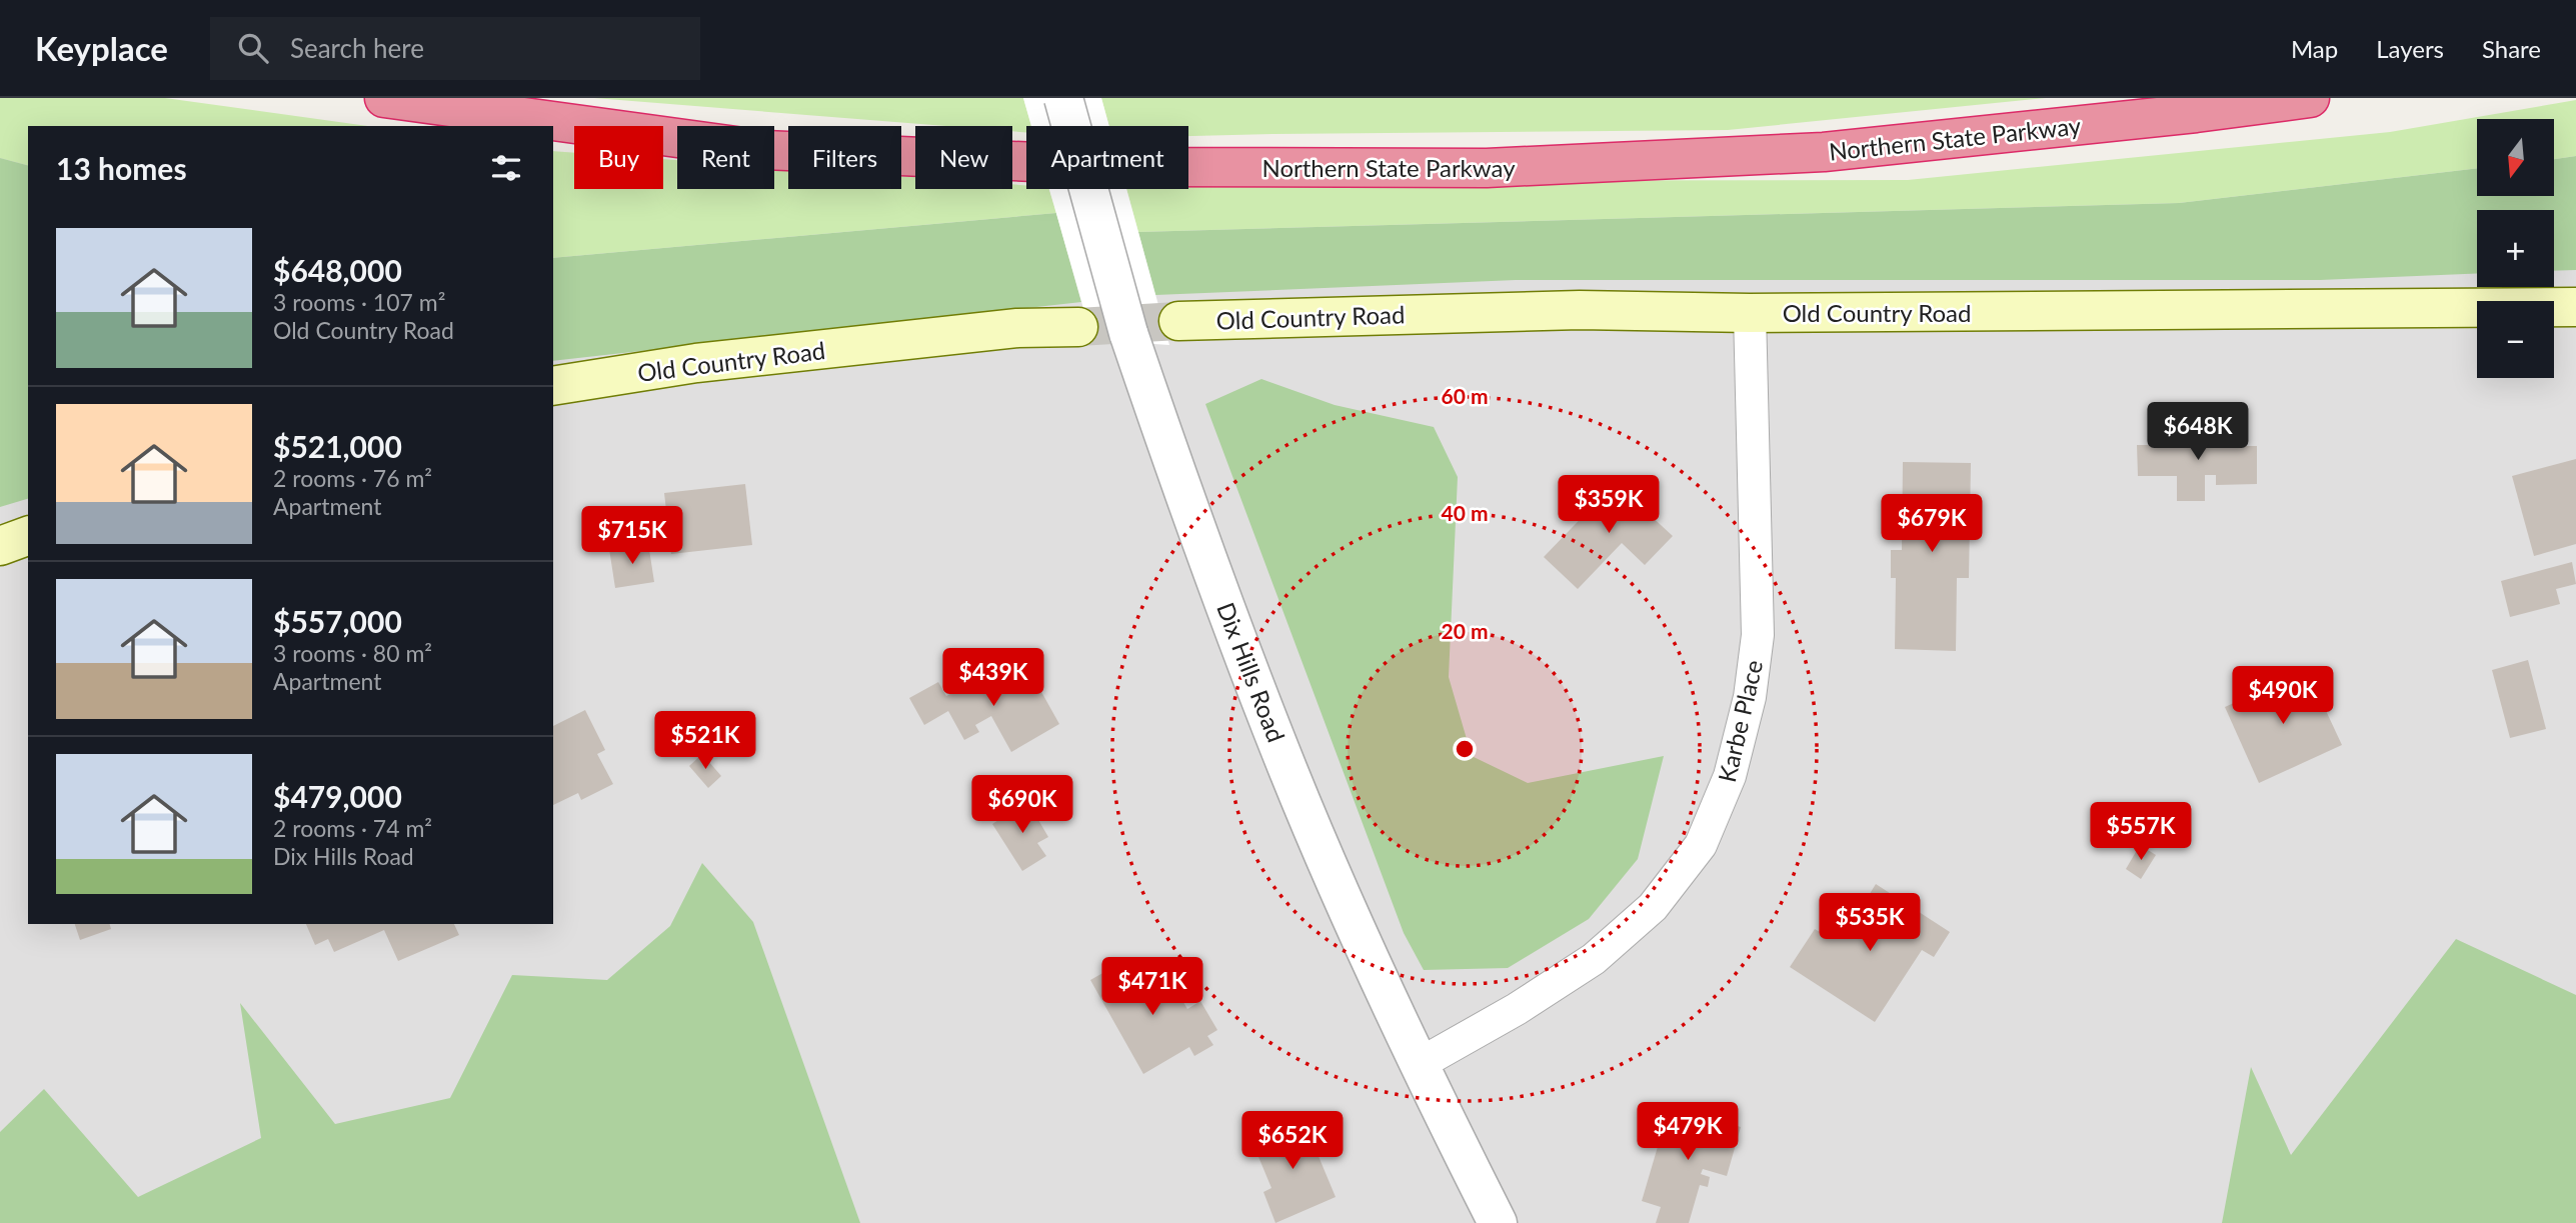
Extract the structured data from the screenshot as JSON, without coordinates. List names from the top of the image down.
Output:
{
  "streets": {
    "highway": ["Northern State Parkway"],
    "main road": ["Old Country Road"],
    "street": ["Dix Hills Road", "Karbe Place"]
  },
  "crossings": [
    ["Old Country Road", "Karbe Place"],
    ["Dix Hills Road", "Karbe Place"]
  ],
  "north": "bottom",
  "page": {
    "header": "Keyplace",
    "search": "Search here",
    "nav": ["Map", "Layers", "Share"],
    "map_buttons": ["+", "−"],
    "chip": [
      "Buy",
      "Rent",
      "Filters",
      "New",
      "Apartment"
    ],
    "heading": "13 homes",
    "list": [
      {
        "name": "$648,000",
        "note": "3 rooms · 107 m² · Old Country Road"
      },
      {
        "name": "$521,000",
        "note": "2 rooms · 76 m² · Apartment"
      },
      {
        "name": "$557,000",
        "note": "3 rooms · 80 m² · Apartment"
      },
      {
        "name": "$479,000",
        "note": "2 rooms · 74 m² · Dix Hills Road"
      }
    ],
    "price": [
      "$648K",
      "$359K",
      "$679K",
      "$715K",
      "$439K",
      "$490K",
      "$521K",
      "$690K",
      "$557K",
      "$535K",
      "$471K",
      "$479K",
      "$652K"
    ]
  },
  "rings": ["60 m", "40 m", "20 m"]
}
